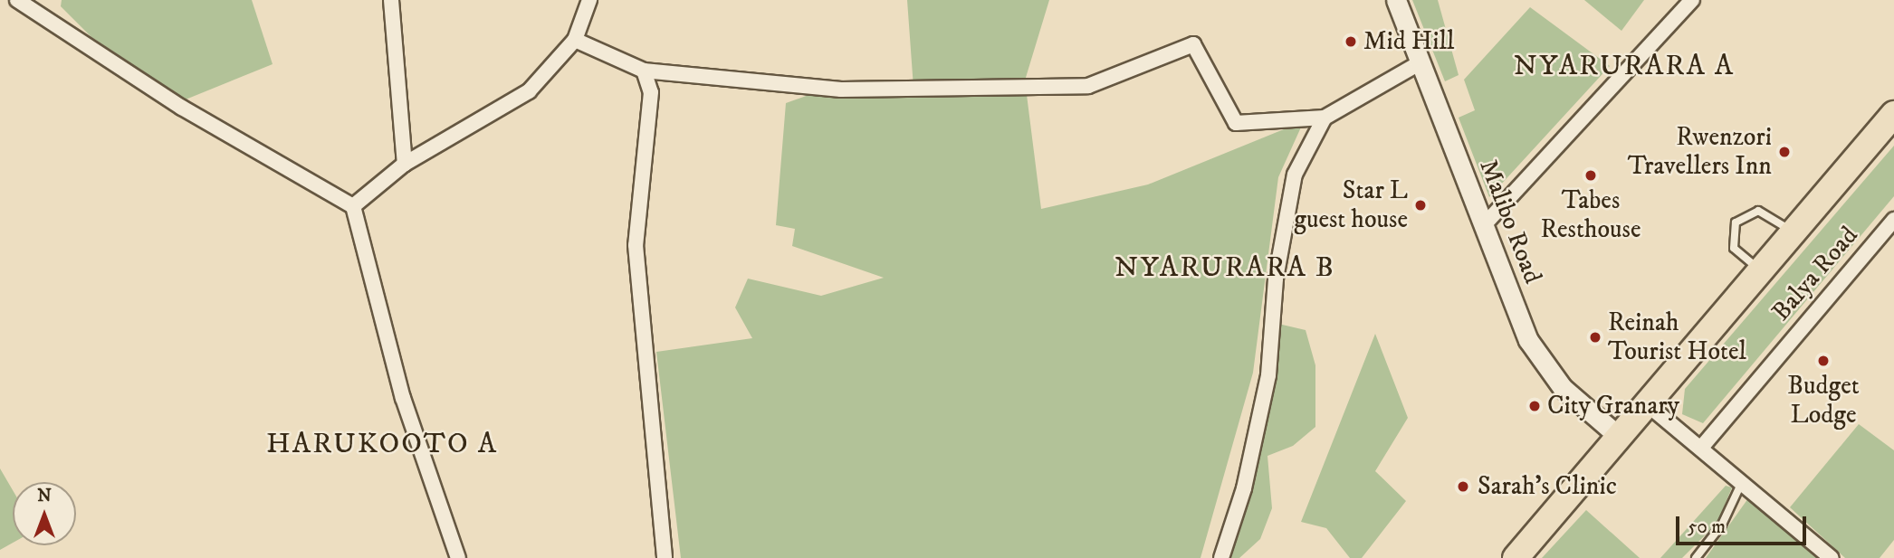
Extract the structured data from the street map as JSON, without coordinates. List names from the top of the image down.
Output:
{
  "streets": {
    "street": ["Malibo Road", "Balya Road"]
  },
  "districts": ["NYARURARA A", "NYARURARA B", "HARUKOOTO A"],
  "places": [
    "Mid Hill",
    "Rwenzori Travellers Inn",
    "Tabes Resthouse",
    "Star L guest house",
    "Reinah Tourist Hotel",
    "Budget Lodge",
    "City Granary",
    "Sarah's Clinic"
  ],
  "scale_bar": "50 m",
  "north": "top"
}
